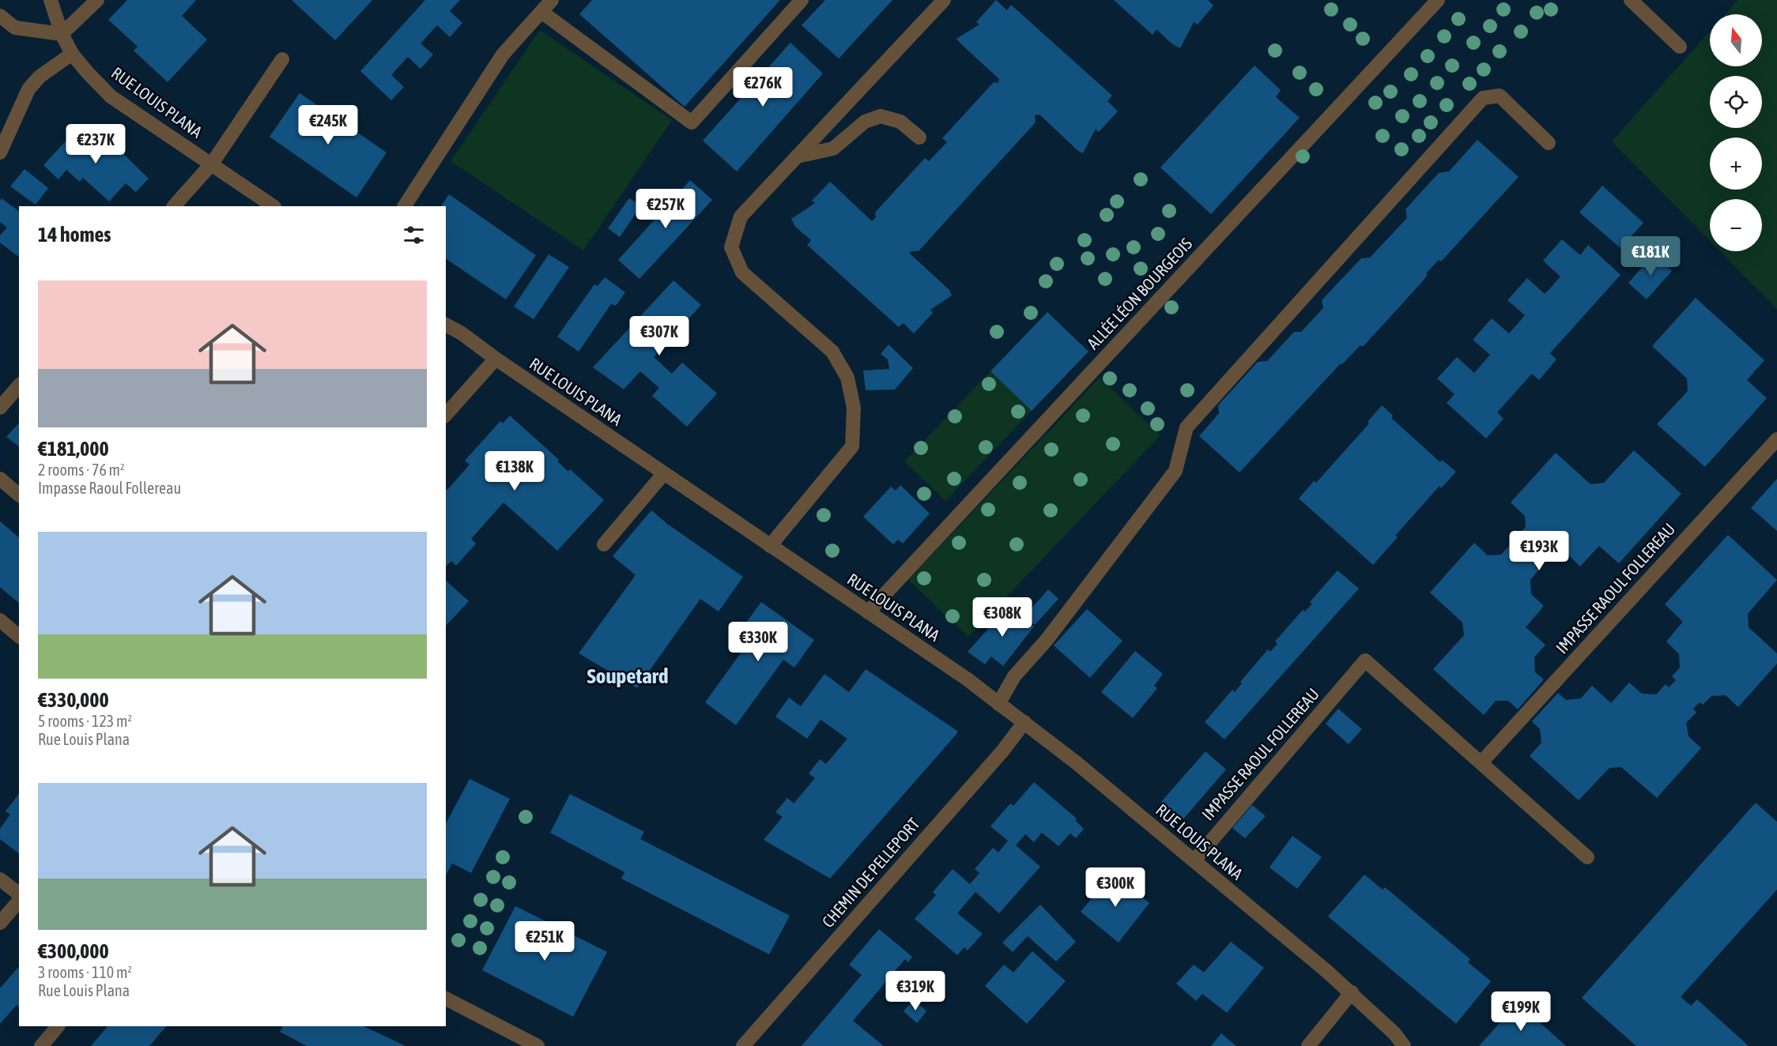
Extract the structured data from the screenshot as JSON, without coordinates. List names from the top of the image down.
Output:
{
  "streets": {
    "street": [
      "RUE LOUIS PLANA",
      "ALLÉE LÉON BOURGEOIS",
      "IMPASSE RAOUL FOLLEREAU",
      "CHEMIN DE PELLEPORT"
    ]
  },
  "crossings": [
    ["RUE LOUIS PLANA", "ALLÉE LÉON BOURGEOIS"],
    ["RUE LOUIS PLANA", "IMPASSE RAOUL FOLLEREAU"],
    ["RUE LOUIS PLANA", "CHEMIN DE PELLEPORT"]
  ],
  "districts": ["Soupetard"],
  "north": "top",
  "page": {
    "map_buttons": ["+", "−"],
    "price": [
      "€276K",
      "€245K",
      "€237K",
      "€257K",
      "€181K",
      "€307K",
      "€138K",
      "€193K",
      "€308K",
      "€330K",
      "€300K",
      "€251K",
      "€319K",
      "€199K"
    ],
    "heading": "14 homes",
    "list": [
      {
        "name": "€181,000",
        "note": "2 rooms · 76 m² · Impasse Raoul Follereau"
      },
      {
        "name": "€330,000",
        "note": "5 rooms · 123 m² · Rue Louis Plana"
      },
      {
        "name": "€300,000",
        "note": "3 rooms · 110 m² · Rue Louis Plana"
      }
    ]
  }
}
